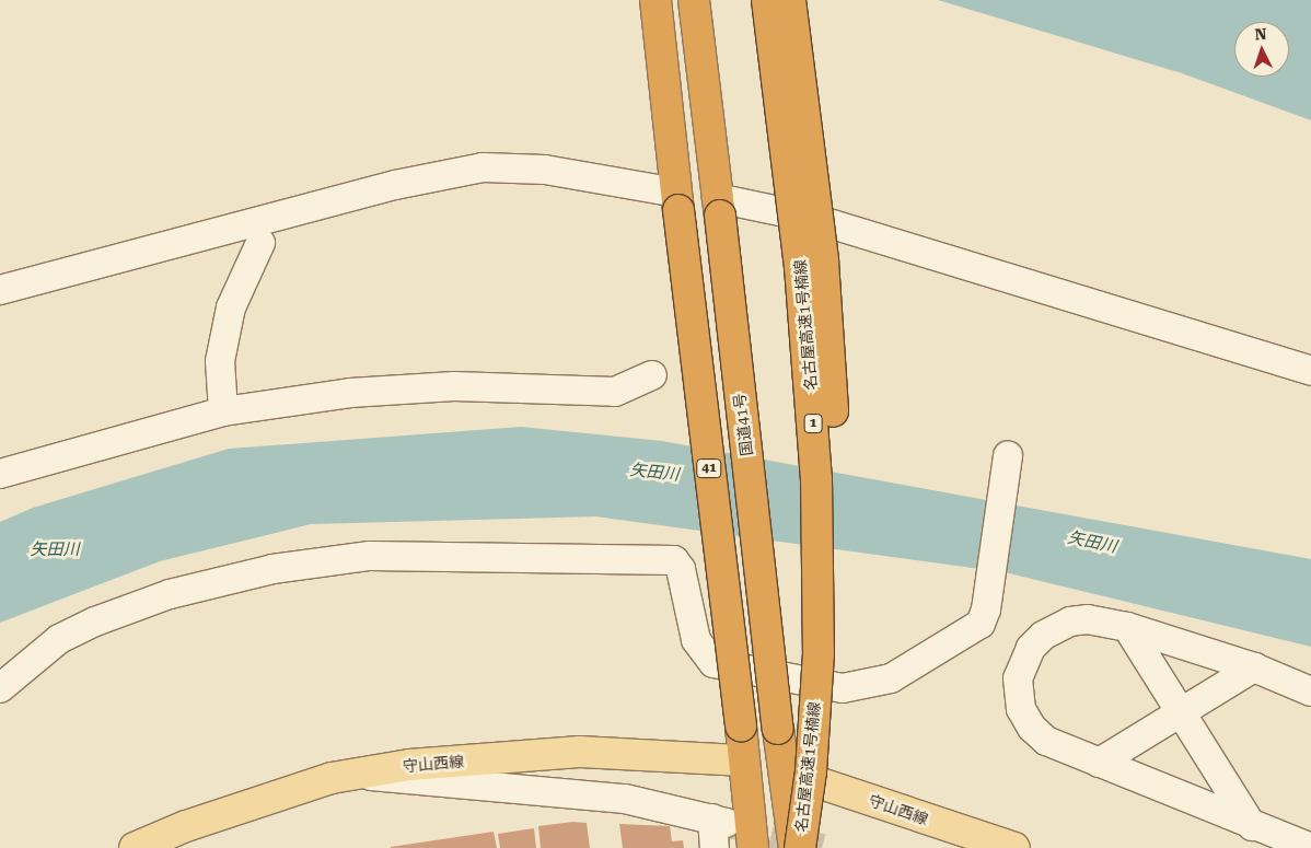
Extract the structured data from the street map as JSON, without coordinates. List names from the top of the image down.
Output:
{
  "streets": {
    "highway": [
      "名古屋高速1号楠線",
      "1",
      "国道41号",
      "41"
    ],
    "main road": ["守山西線"]
  },
  "crossings": [
    ["国道41号", "守山西線"],
    ["41", "守山西線"]
  ],
  "water": ["矢田川"],
  "north": "top"
}
